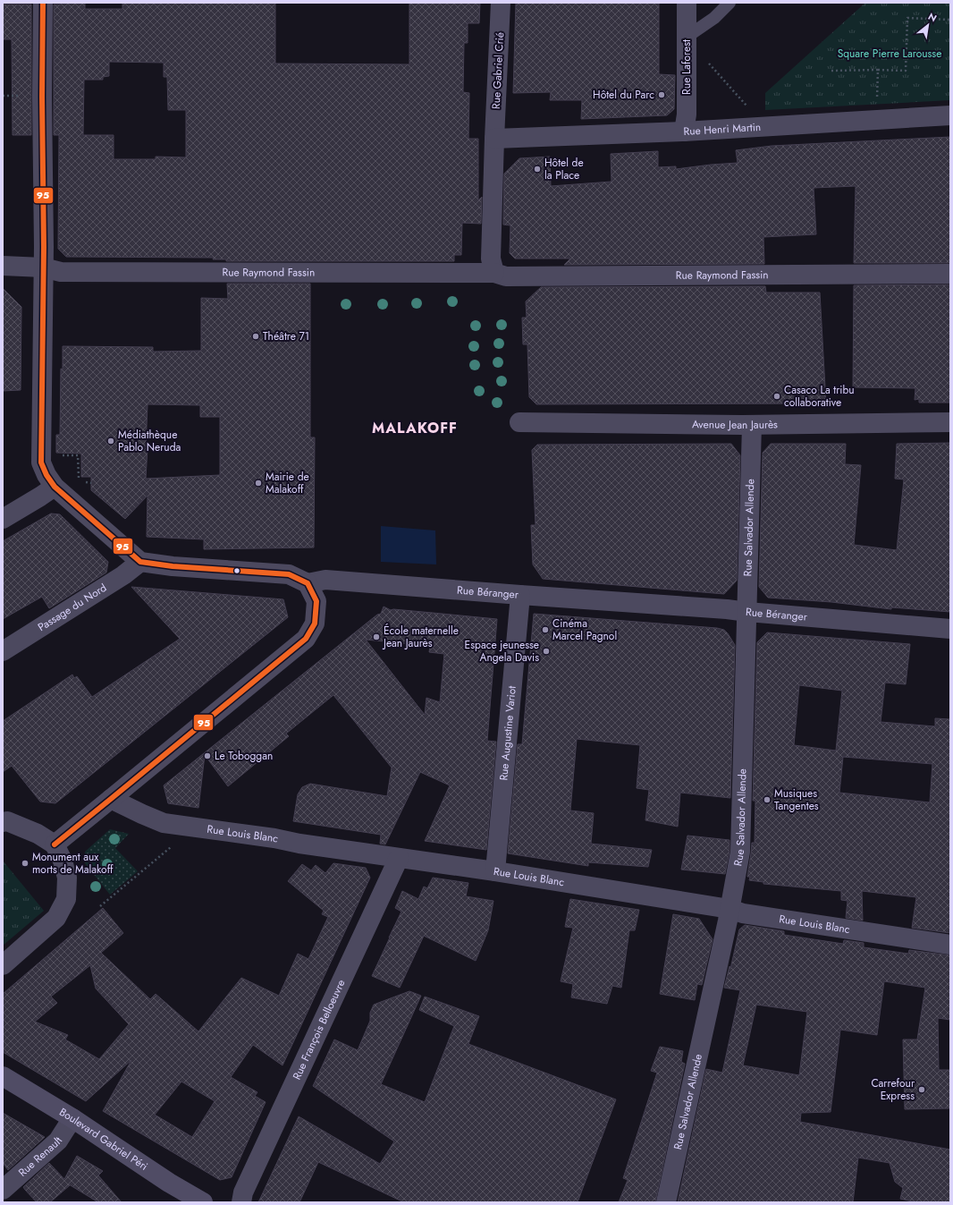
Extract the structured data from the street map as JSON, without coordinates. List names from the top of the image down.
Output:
{
  "streets": {
    "main road": ["Boulevard Gabriel Péri"],
    "street": [
      "Rue Laforest",
      "Rue Gabriel Crié",
      "Rue Henri Martin",
      "Rue Raymond Fassin",
      "Avenue Jean Jaurès",
      "Rue Salvador Allende",
      "Rue Béranger",
      "Passage du Nord",
      "Rue Augustine Variot",
      "Rue Louis Blanc",
      "Rue François Belloeuvre",
      "Rue Renault"
    ]
  },
  "crossings": [
    ["Rue Laforest", "Rue Henri Martin"],
    ["Rue Gabriel Crié", "Rue Henri Martin"],
    ["Avenue Jean Jaurès", "Rue Salvador Allende"],
    ["Rue Salvador Allende", "Rue Béranger"],
    ["Rue Salvador Allende", "Rue Louis Blanc"],
    ["Rue Béranger", "Rue Augustine Variot"],
    ["Rue Augustine Variot", "Rue Louis Blanc"],
    ["Rue Louis Blanc", "Rue François Belloeuvre"],
    ["Boulevard Gabriel Péri", "Rue Renault"]
  ],
  "districts": ["MALAKOFF"],
  "parks": ["Square Pierre Larousse"],
  "places": [
    "Hôtel du Parc",
    "Hôtel de la Place",
    "Théâtre 71",
    "Casaco La tribu collaborative",
    "Médiathèque Pablo Neruda",
    "Mairie de Malakoff",
    "Cinéma Marcel Pagnol",
    "École maternelle Jean Jaurès",
    "Espace jeunesse Angela Davis",
    "Le Toboggan",
    "Musiques Tangentes",
    "Monument aux morts de Malakoff",
    "Carrefour Express"
  ],
  "lines": ["transit line 95"],
  "north": "top right"
}
